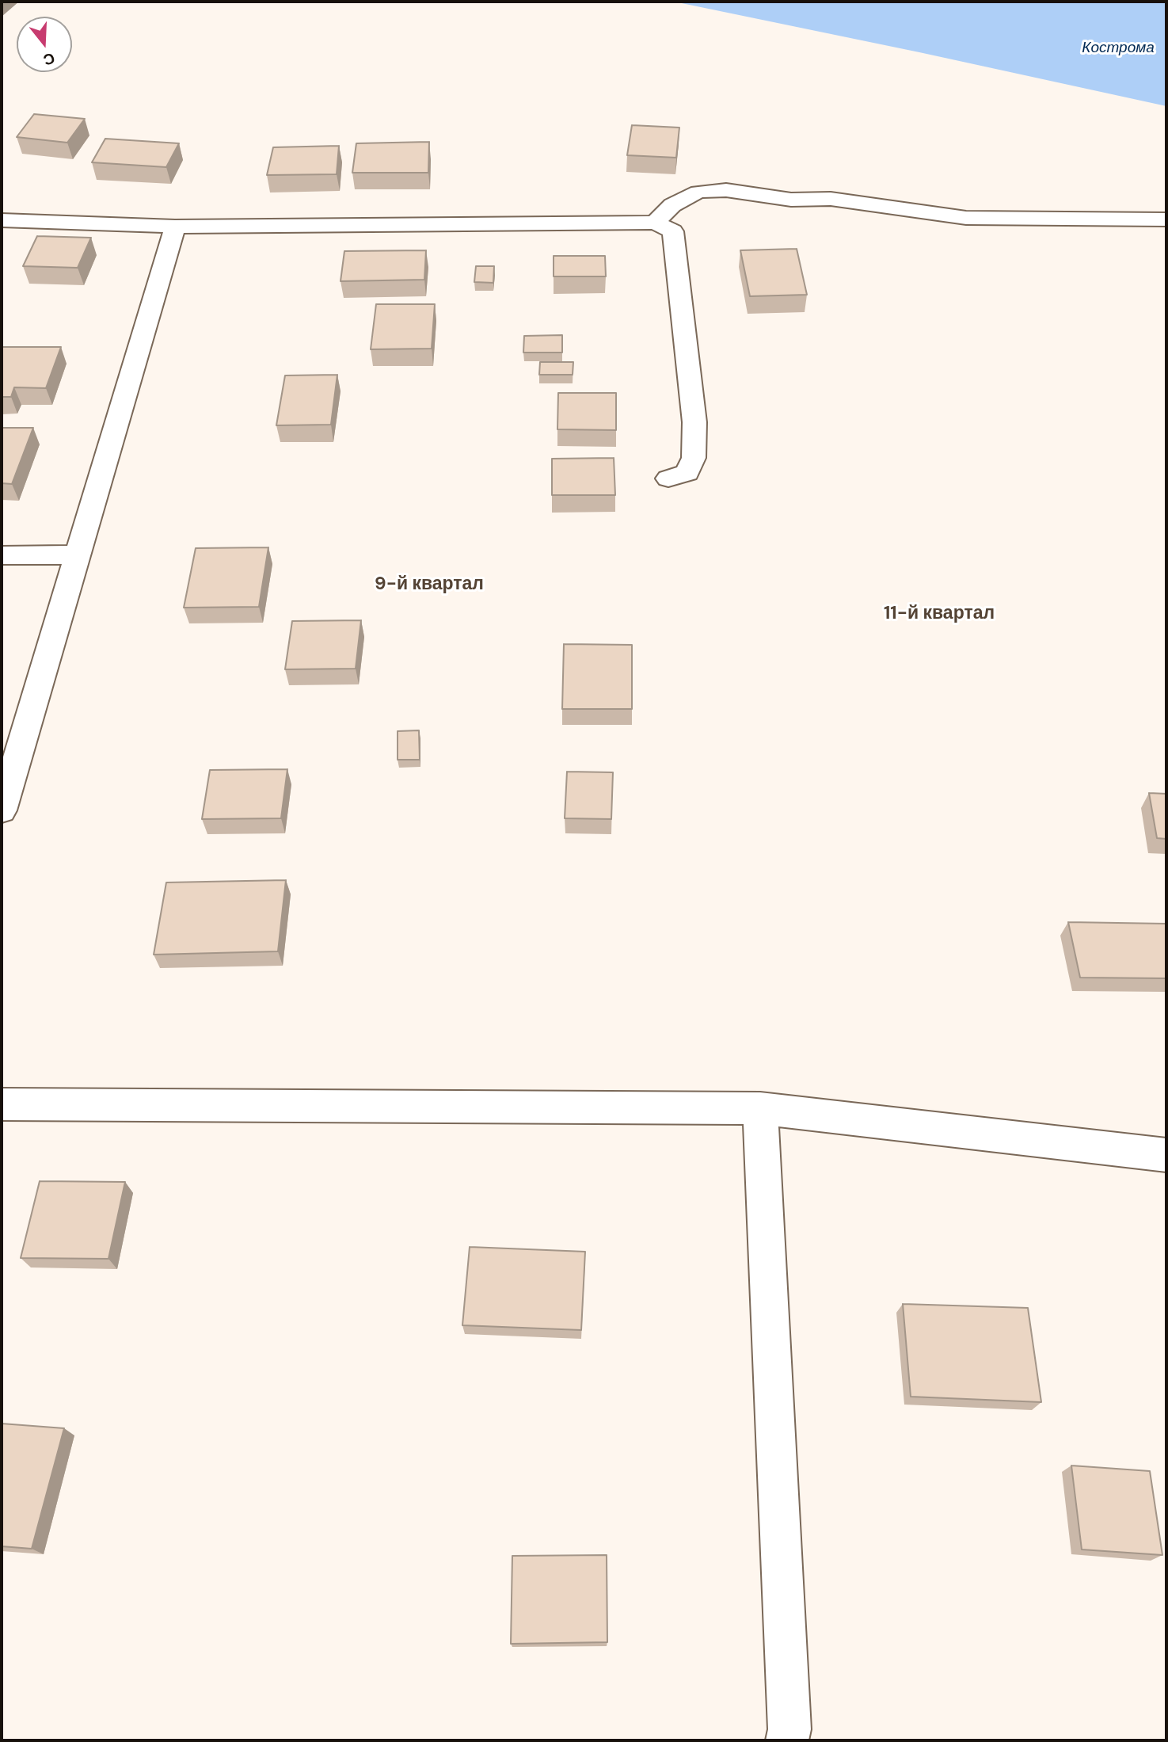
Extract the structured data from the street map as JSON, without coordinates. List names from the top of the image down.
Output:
{
  "districts": ["9-й квартал", "11-й квартал"],
  "water": ["Кострома"],
  "north": "bottom"
}
